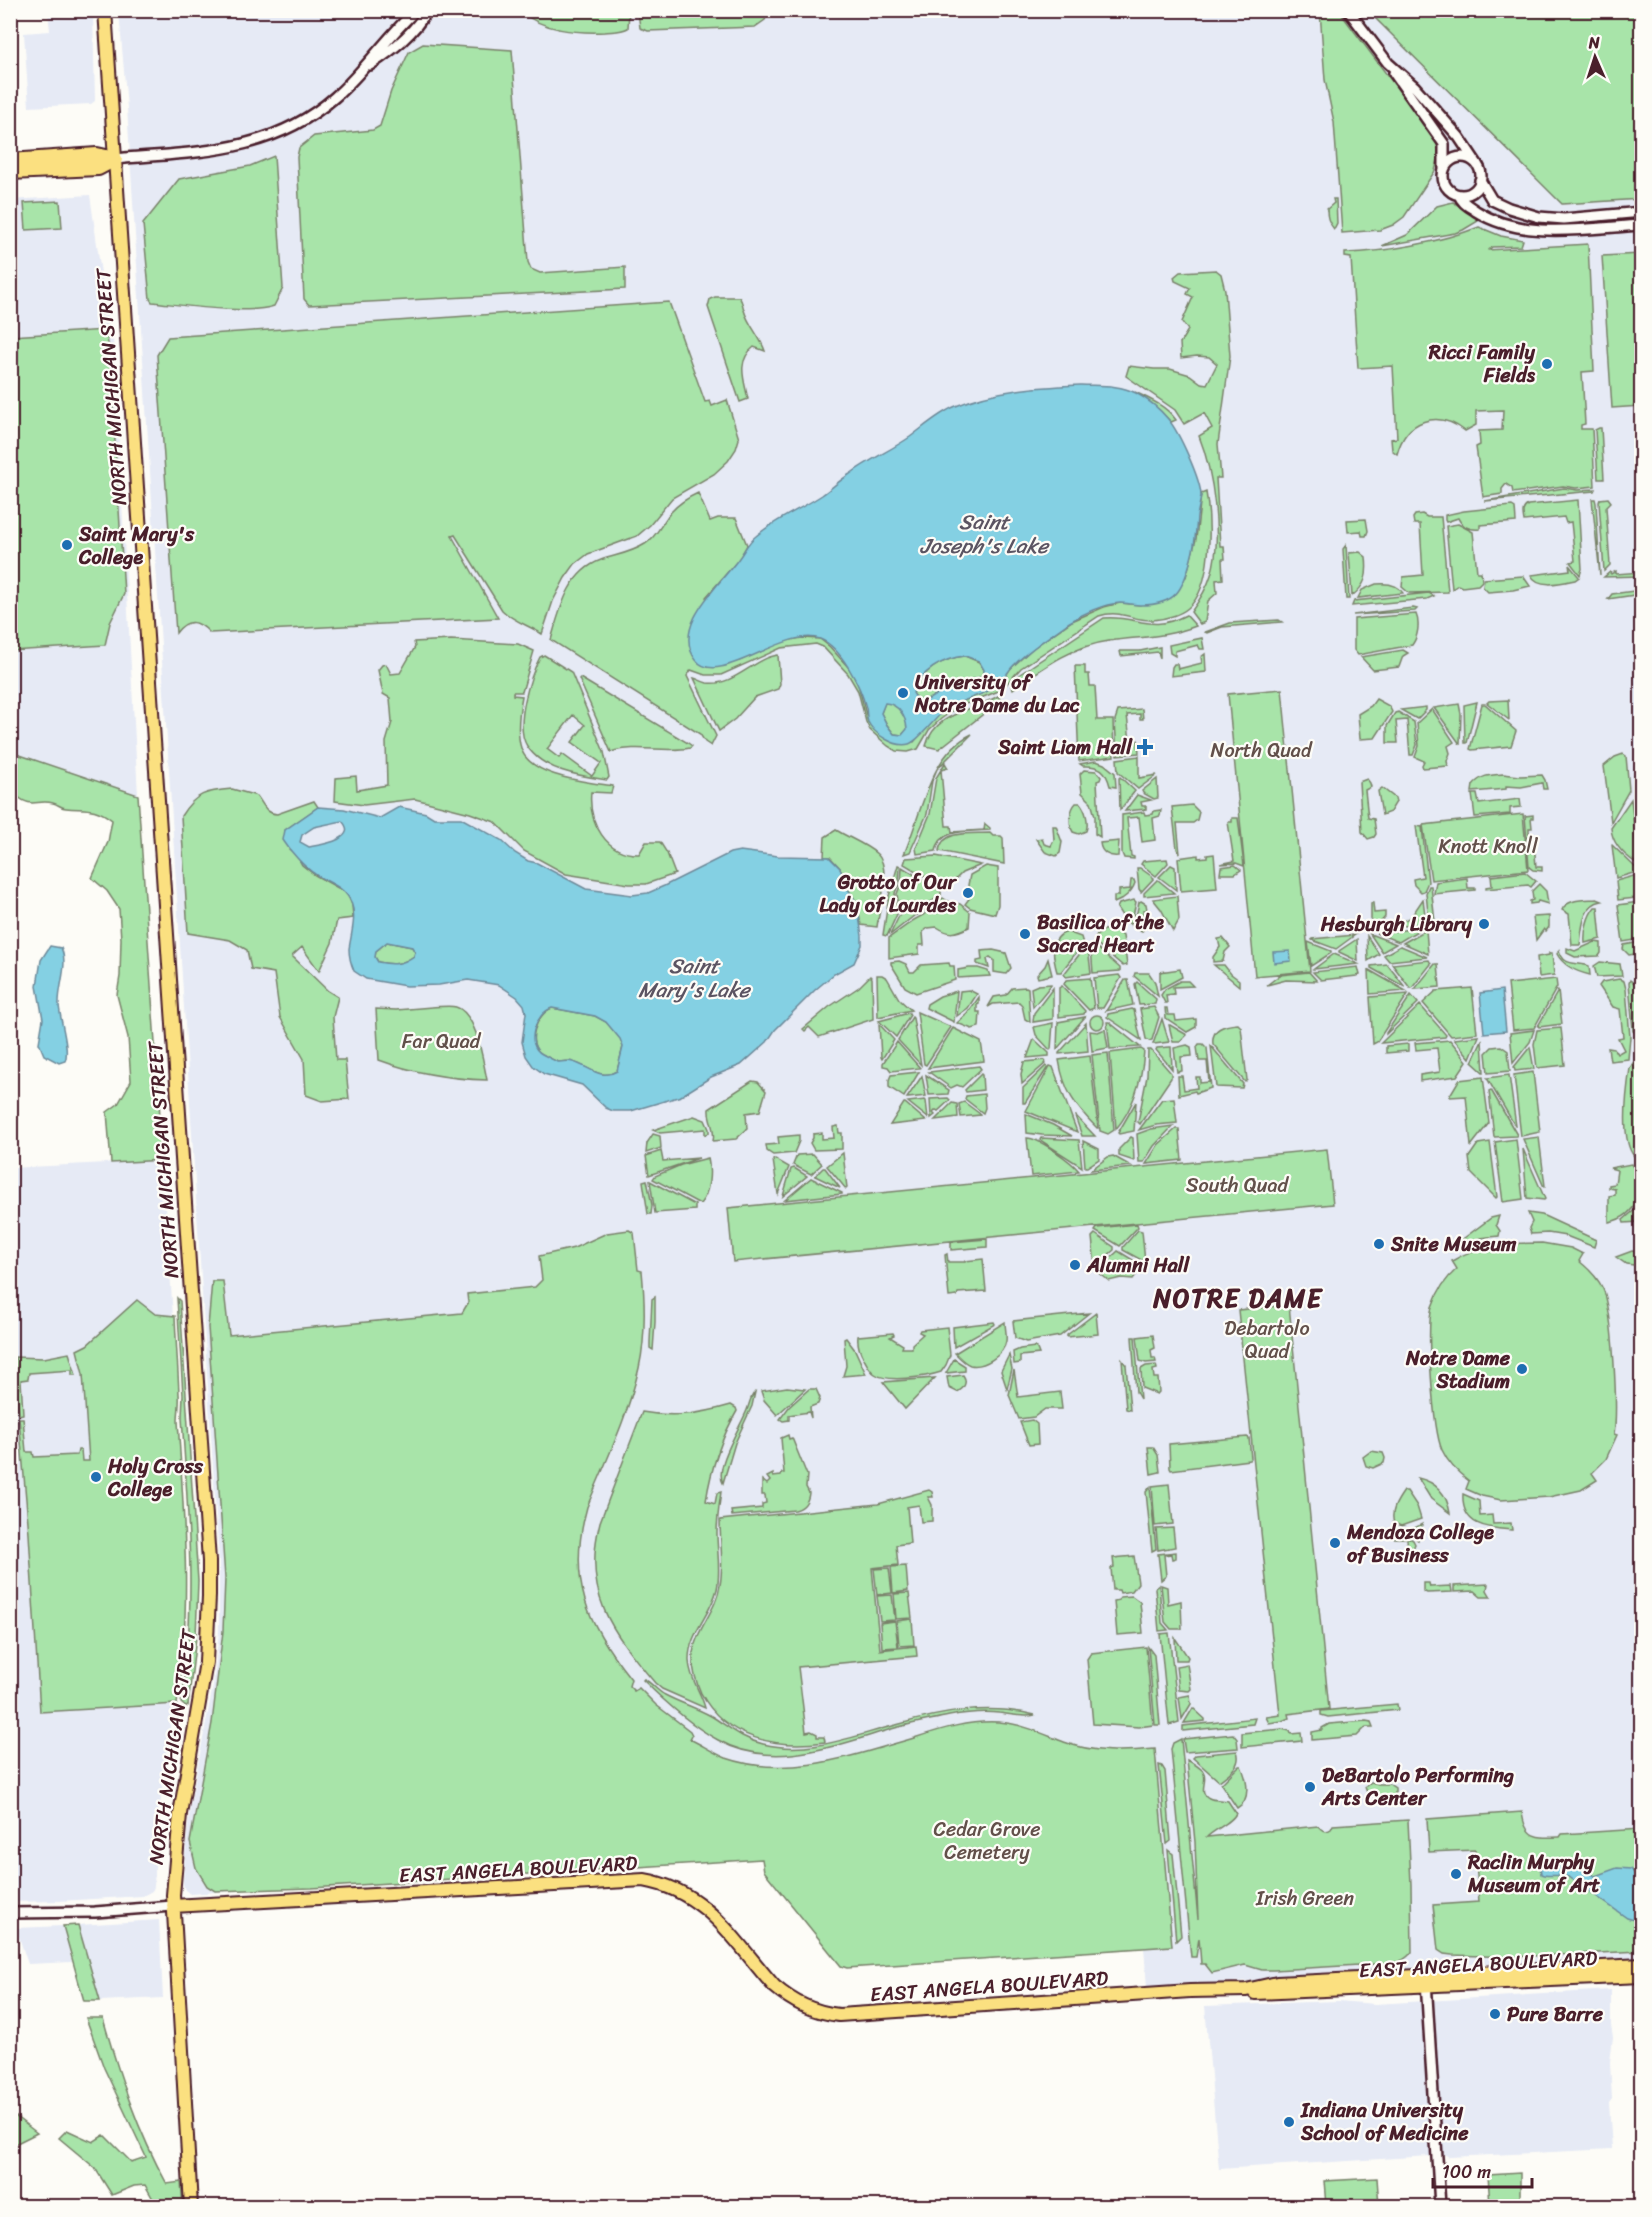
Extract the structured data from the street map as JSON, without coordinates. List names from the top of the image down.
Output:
{
  "streets": {
    "main road": ["NORTH MICHIGAN STREET", "EAST ANGELA BOULEVARD"]
  },
  "crossings": [
    ["NORTH MICHIGAN STREET", "EAST ANGELA BOULEVARD"]
  ],
  "districts": ["NOTRE DAME"],
  "water": ["Saint Joseph's Lake", "Saint Mary's Lake"],
  "parks": [
    "North Quad",
    "Knott Knoll",
    "Far Quad",
    "South Quad",
    "Debartolo Quad",
    "Cedar Grove Cemetery",
    "Irish Green"
  ],
  "places": {
    "other": [
      "Ricci Family Fields",
      "Saint Mary's College",
      "University of Notre Dame du Lac",
      "Grotto of Our Lady of Lourdes",
      "Hesburgh Library",
      "Basilica of the Sacred Heart",
      "Snite Museum",
      "Alumni Hall",
      "Notre Dame Stadium",
      "Holy Cross College",
      "Mendoza College of Business",
      "DeBartolo Performing Arts Center",
      "Raclin Murphy Museum of Art",
      "Pure Barre",
      "Indiana University School of Medicine"
    ],
    "health": ["Saint Liam Hall"]
  },
  "scale_bar": "100 m",
  "north": "top"
}
